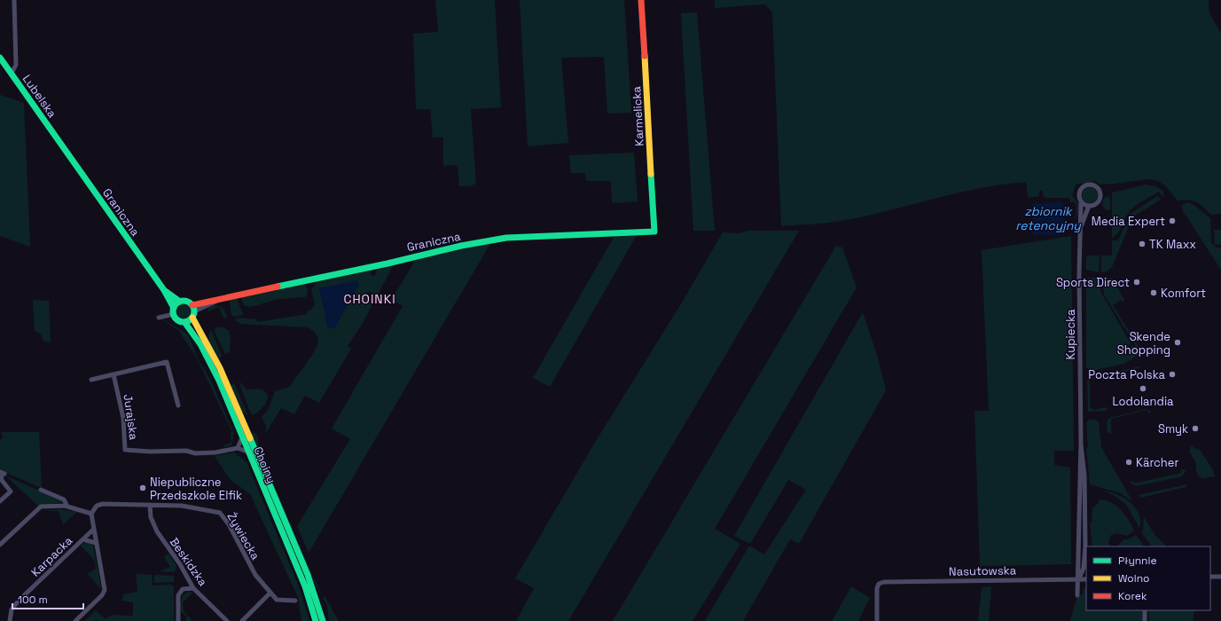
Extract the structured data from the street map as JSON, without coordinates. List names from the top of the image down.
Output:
{
  "streets": {
    "street": [
      "Lubelska",
      "Karmelicka",
      "Graniczna",
      "Kupiecka",
      "Jurajska",
      "Choiny",
      "Żywiecka",
      "Karpacka",
      "Beskidzka",
      "Nasutowska"
    ]
  },
  "crossings": [
    ["Lubelska", "Graniczna"],
    ["Karmelicka", "Graniczna"],
    ["Graniczna", "Choiny"],
    ["Kupiecka", "Nasutowska"],
    ["Żywiecka", "Beskidzka"]
  ],
  "districts": ["CHOINKI"],
  "water": ["zbiornik retencyjny"],
  "places": [
    "Media Expert",
    "TK Maxx",
    "Sports Direct",
    "Komfort",
    "Skende Shopping",
    "Poczta Polska",
    "Lodolandia",
    "Smyk",
    "Kärcher",
    "Niepubliczne Przedszkole Elfik"
  ],
  "legend": ["Płynnie", "Wolno", "Korek"],
  "scale_bar": "100 m"
}
